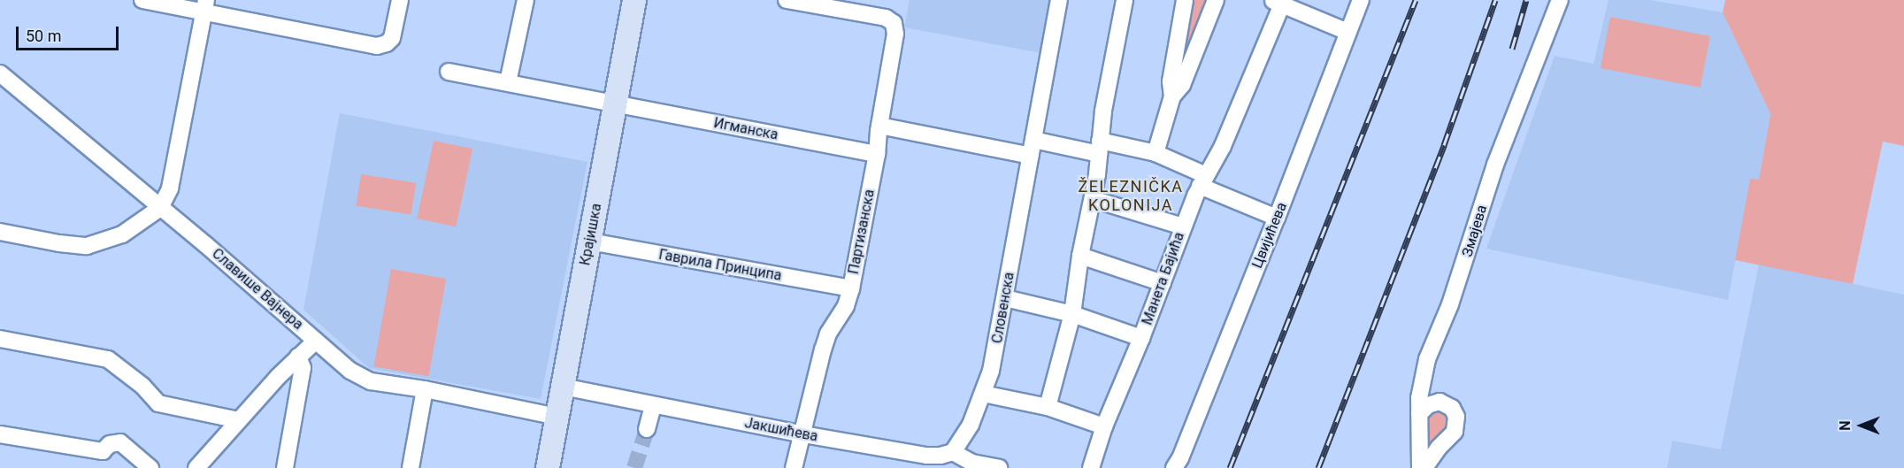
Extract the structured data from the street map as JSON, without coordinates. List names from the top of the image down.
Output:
{
  "streets": {
    "main road": ["Крајишка"],
    "street": [
      "Игманска",
      "Змајева",
      "Партизанска",
      "Цвијићева",
      "Гаврила Принципа",
      "Манета Бајића",
      "Славише Вајнера",
      "Словенска",
      "Јакшићева"
    ]
  },
  "crossings": [
    ["Игманска", "Партизанска"],
    ["Игманска", "Крајишка"],
    ["Партизанска", "Гаврила Принципа"],
    ["Партизанска", "Јакшићева"],
    ["Крајишка", "Гаврила Принципа"],
    ["Крајишка", "Славише Вајнера"],
    ["Крајишка", "Јакшићева"],
    ["Словенска", "Јакшићева"]
  ],
  "districts": ["ŽELEZNIČKA KOLONIJA"],
  "scale_bar": "50 m",
  "north": "left"
}
